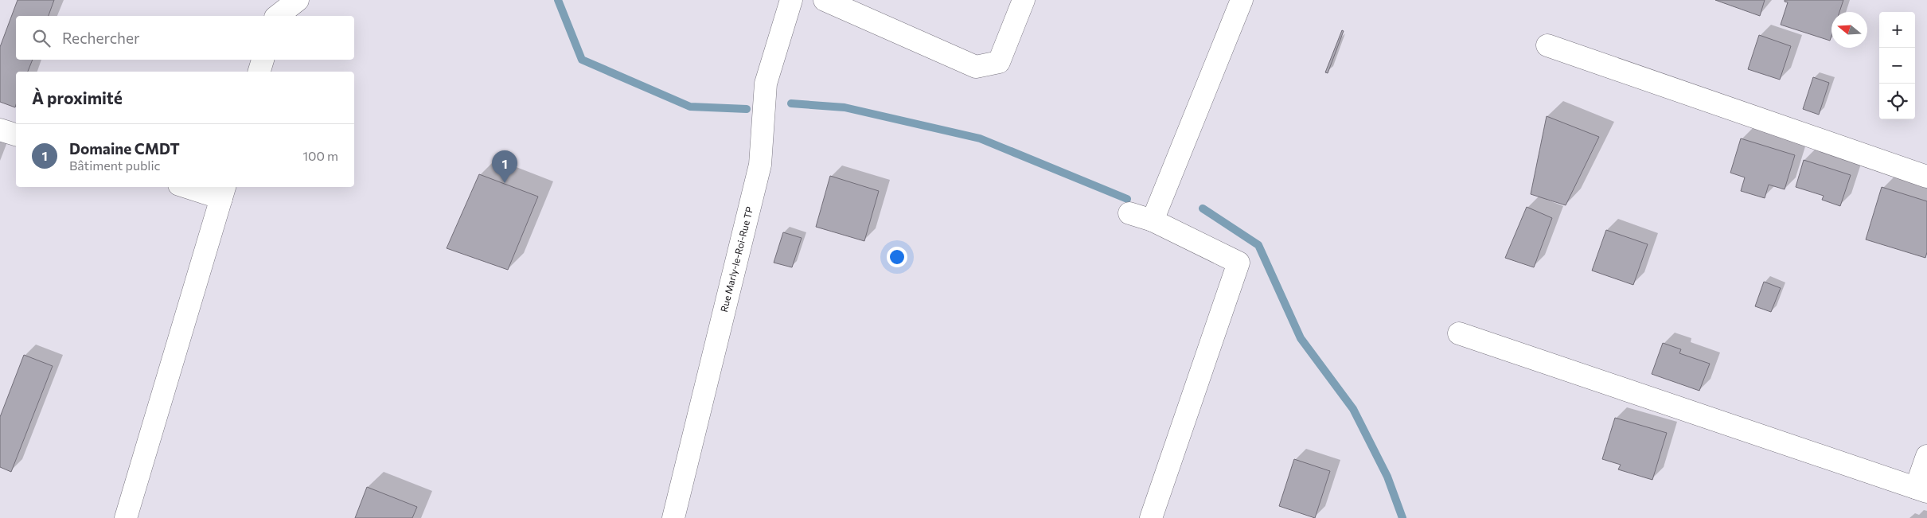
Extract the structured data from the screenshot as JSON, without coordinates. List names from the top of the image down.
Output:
{
  "streets": {
    "street": ["Rue Marly-le-Roi-Rue TP"]
  },
  "north": "left",
  "page": {
    "map_buttons": ["+", "−"],
    "search": "Rechercher",
    "heading": "À proximité",
    "list": [
      {
        "mark": "1",
        "name": "Domaine CMDT",
        "note": "Bâtiment public",
        "value": "100 m"
      }
    ],
    "pins": "1"
  }
}
